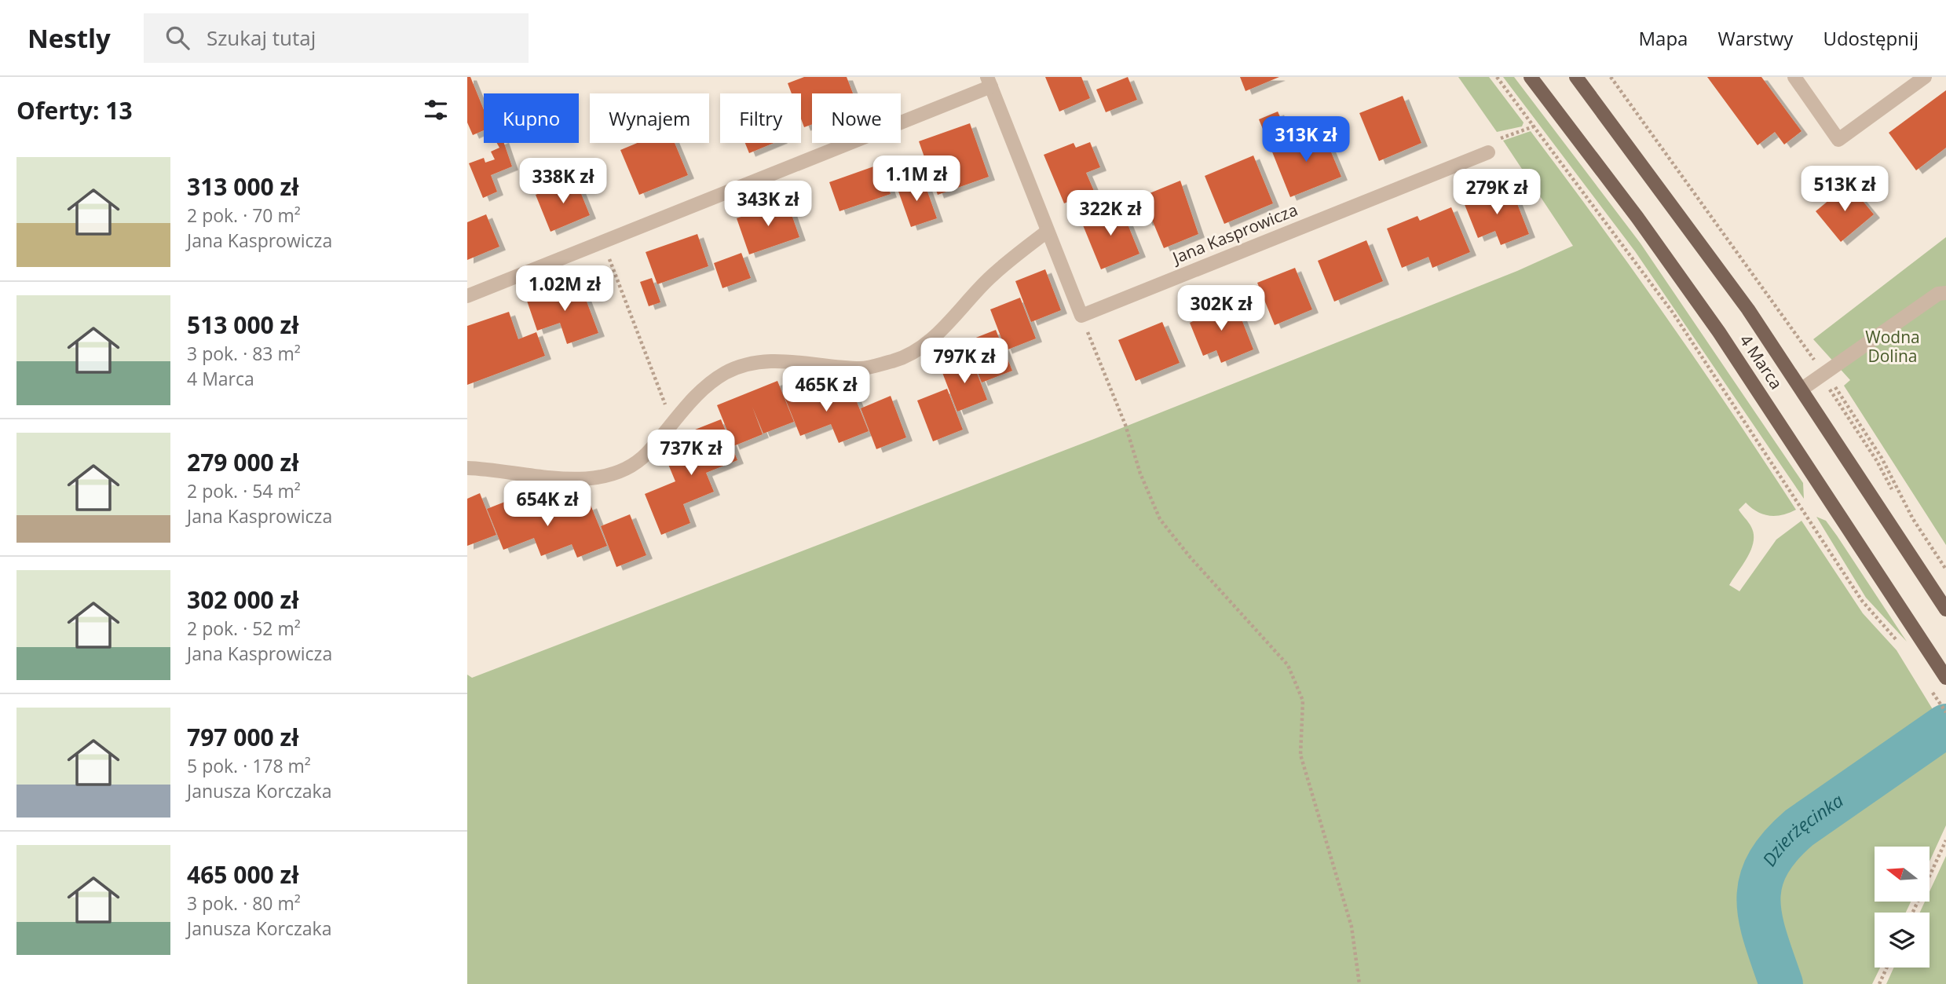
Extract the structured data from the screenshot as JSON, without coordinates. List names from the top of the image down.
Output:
{
  "streets": {
    "main road": ["4 Marca"],
    "street": ["Jana Kasprowicza"]
  },
  "water": ["Dzierżęcinka"],
  "parks": ["Wodna Dolina"],
  "north": "left",
  "page": {
    "header": "Nestly",
    "search": "Szukaj tutaj",
    "nav": ["Mapa", "Warstwy", "Udostępnij"],
    "heading": "Oferty: 13",
    "chip": [
      "Kupno",
      "Wynajem",
      "Filtry",
      "Nowe"
    ],
    "price": [
      "313K zł",
      "1.1M zł",
      "338K zł",
      "513K zł",
      "279K zł",
      "343K zł",
      "322K zł",
      "1.02M zł",
      "302K zł",
      "797K zł",
      "465K zł",
      "737K zł",
      "654K zł"
    ],
    "list": [
      {
        "name": "313 000 zł",
        "note": "2 pok. · 70 m² · Jana Kasprowicza"
      },
      {
        "name": "513 000 zł",
        "note": "3 pok. · 83 m² · 4 Marca"
      },
      {
        "name": "279 000 zł",
        "note": "2 pok. · 54 m² · Jana Kasprowicza"
      },
      {
        "name": "302 000 zł",
        "note": "2 pok. · 52 m² · Jana Kasprowicza"
      },
      {
        "name": "797 000 zł",
        "note": "5 pok. · 178 m² · Janusza Korczaka"
      },
      {
        "name": "465 000 zł",
        "note": "3 pok. · 80 m² · Janusza Korczaka"
      }
    ]
  }
}
